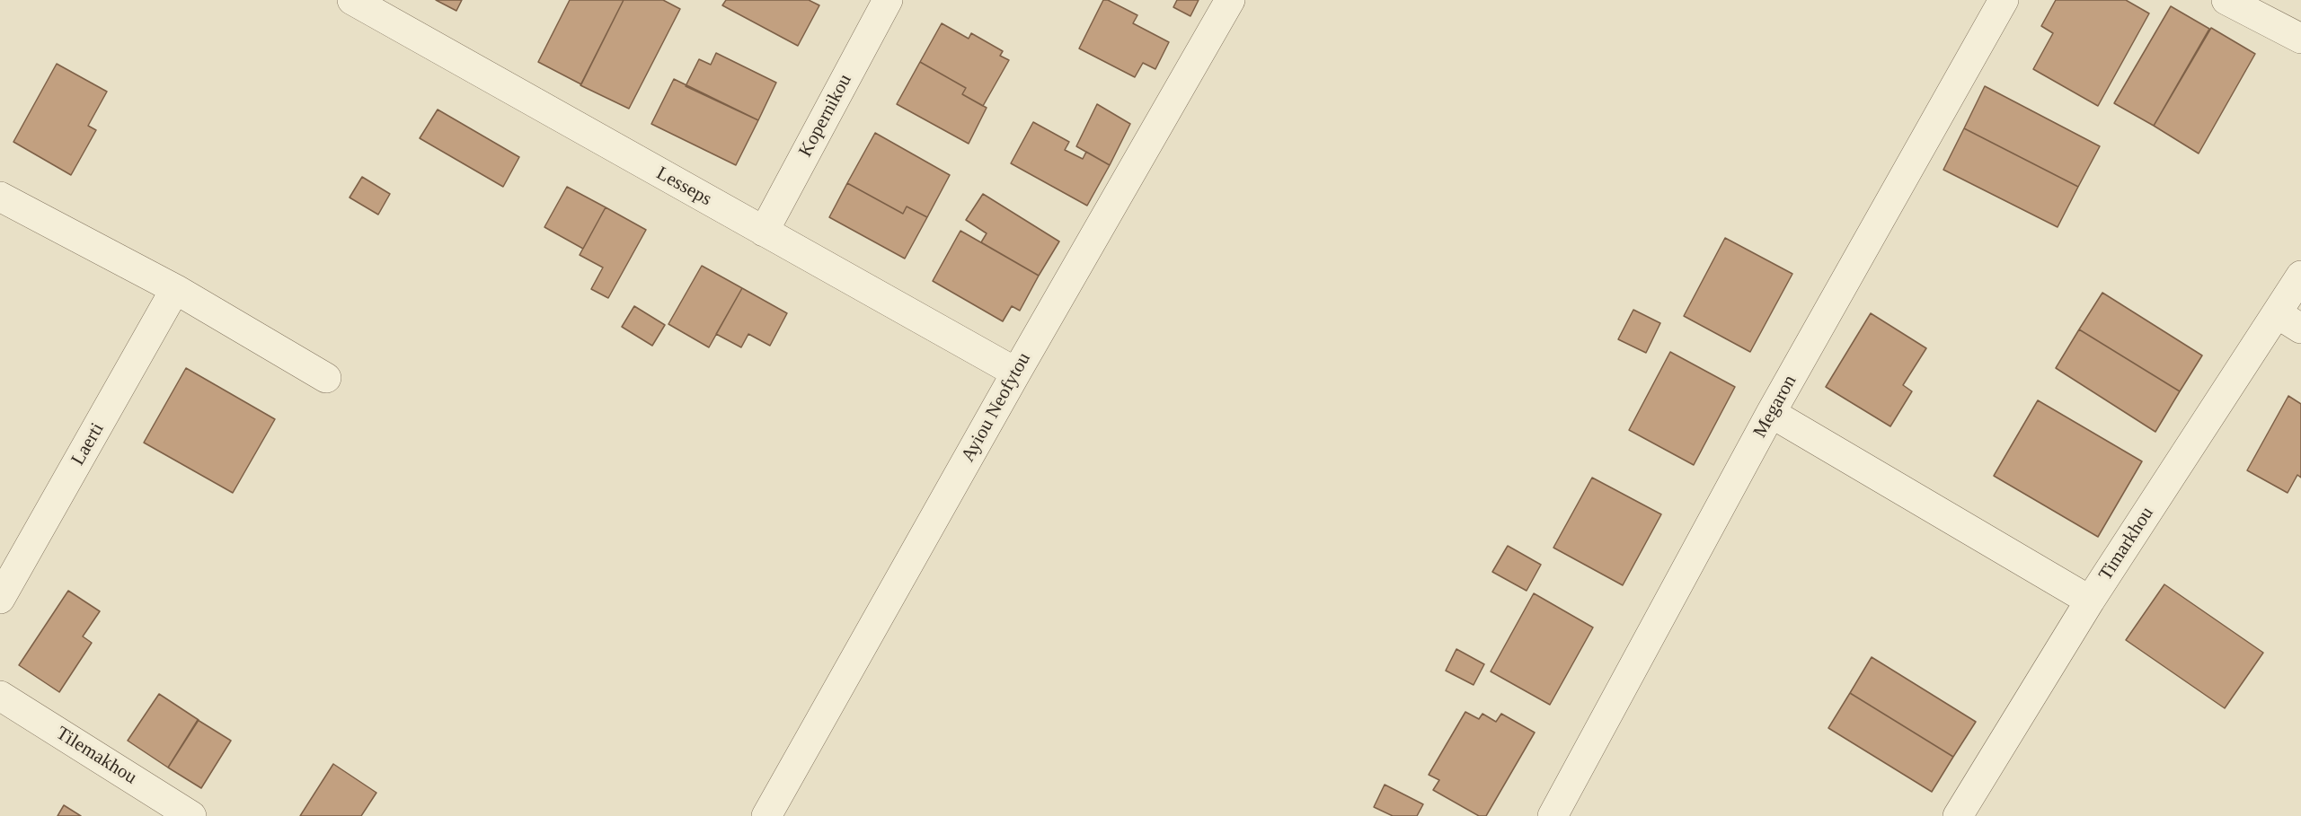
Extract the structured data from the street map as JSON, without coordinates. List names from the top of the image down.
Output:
{
  "streets": {
    "street": [
      "Kopernikou",
      "Lesseps",
      "Megaron",
      "Ayiou Neofytou",
      "Laerti",
      "Timarkhou",
      "Tilemakhou"
    ]
  },
  "crossings": [
    ["Kopernikou", "Lesseps"],
    ["Lesseps", "Ayiou Neofytou"]
  ]
}
